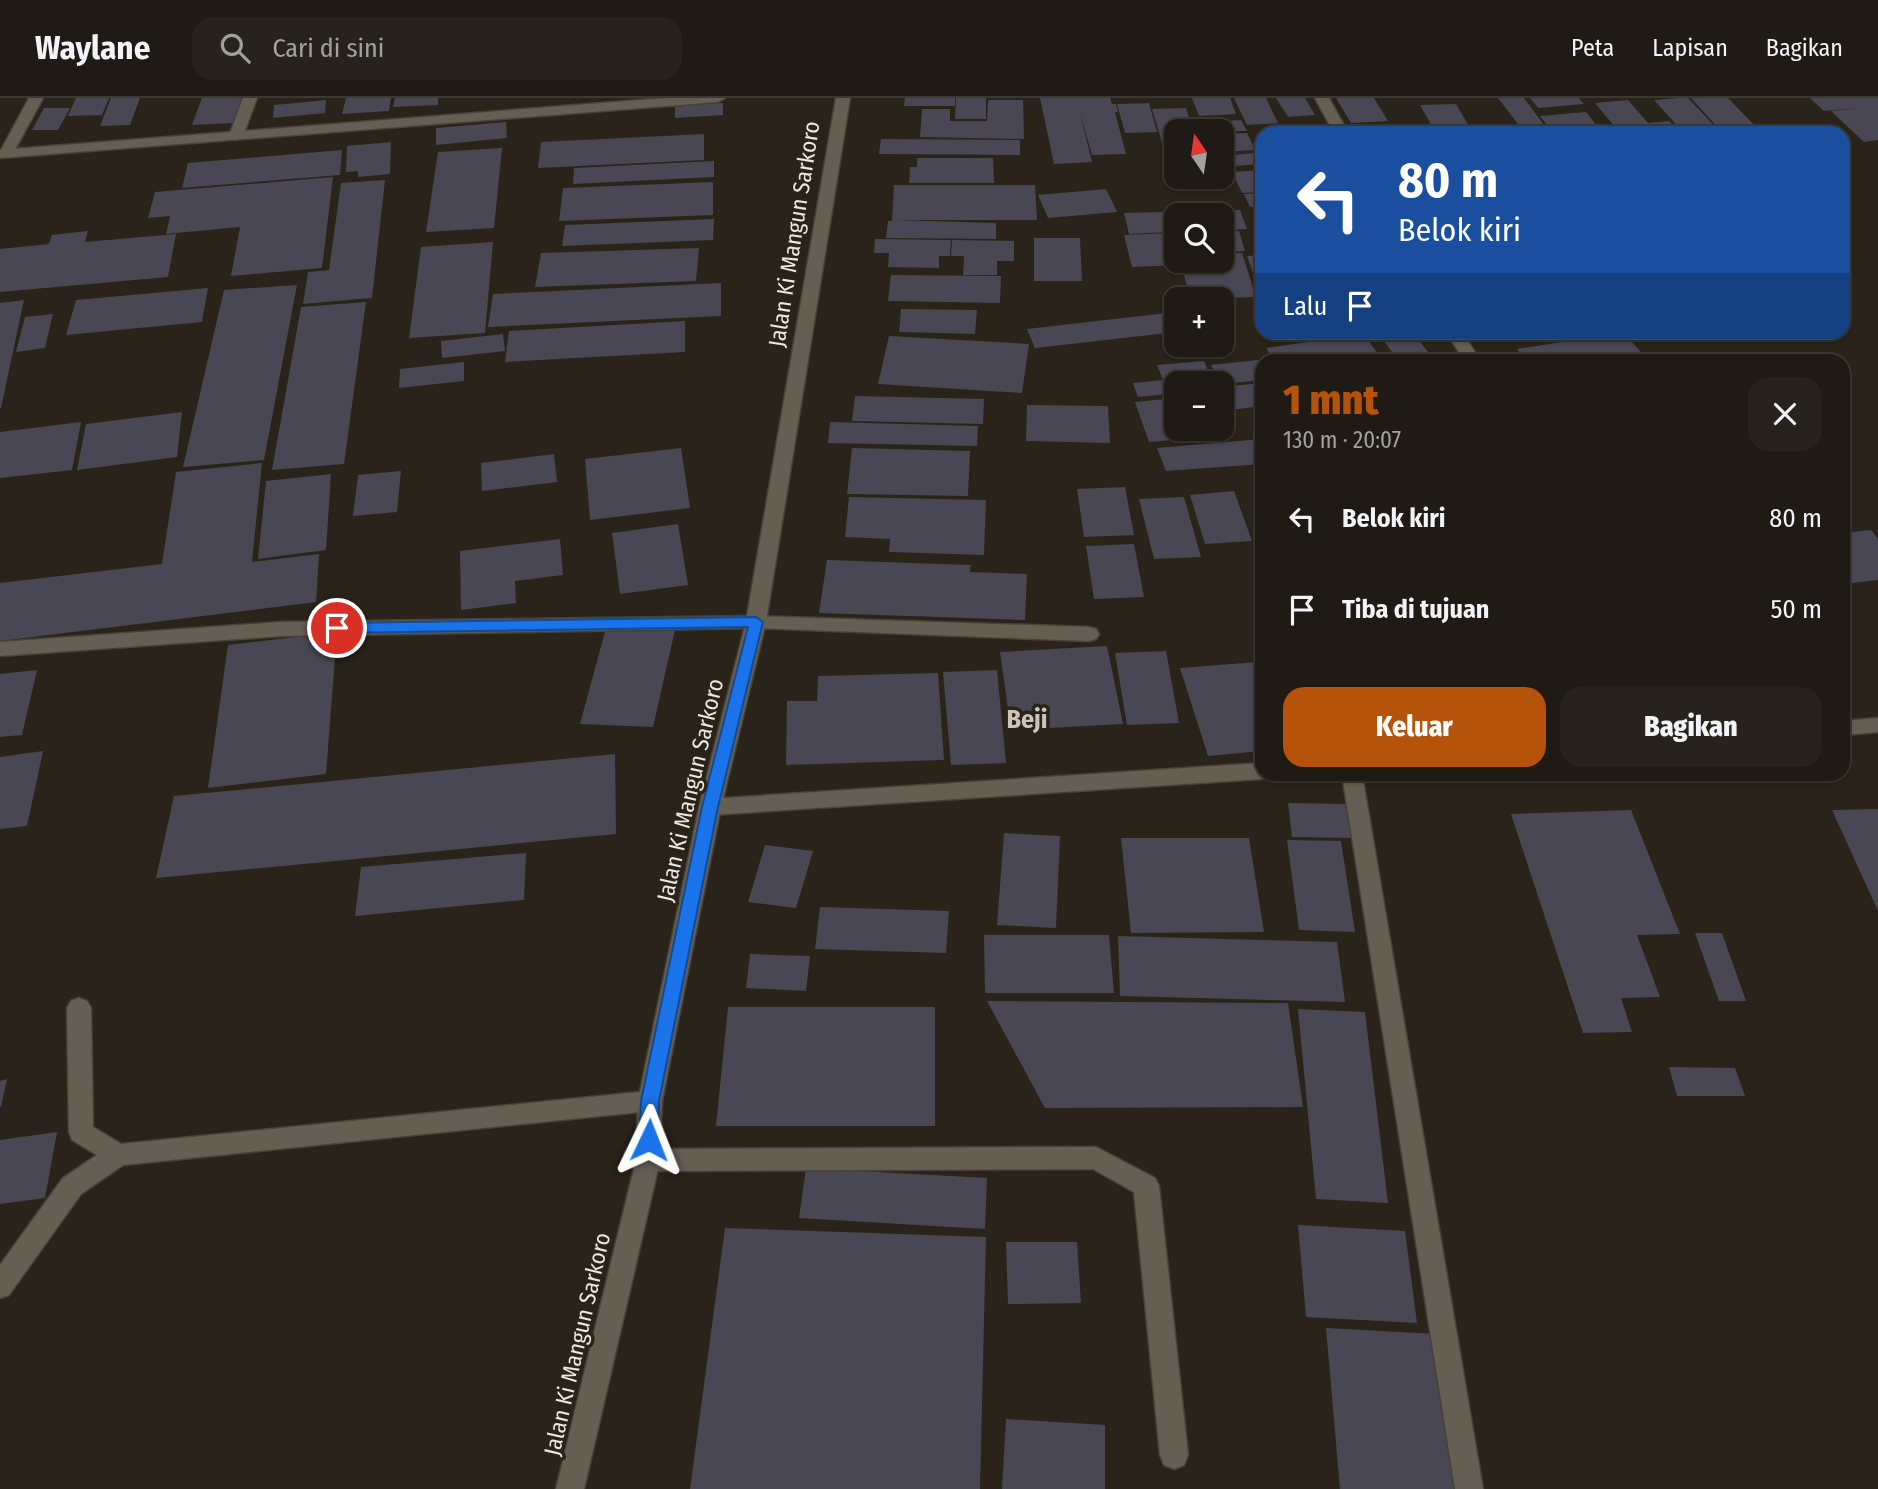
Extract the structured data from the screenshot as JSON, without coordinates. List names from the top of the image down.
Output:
{
  "streets": {
    "street": ["Jalan Ki Mangun Sarkoro"]
  },
  "districts": ["Beji"],
  "north": "top",
  "page": {
    "header": "Waylane",
    "search": "Cari di sini",
    "nav": ["Peta", "Lapisan", "Bagikan"],
    "map_buttons": ["+", "−"],
    "turn": ["80 m", "Belok kiri"],
    "then": "Lalu",
    "heading": ["1 mnt", "130 m · 20:07"],
    "list": [
      {
        "name": "Belok kiri",
        "value": "80 m"
      },
      {
        "name": "Tiba di tujuan",
        "value": "50 m"
      }
    ],
    "buttons": ["Keluar", "Bagikan"]
  }
}
